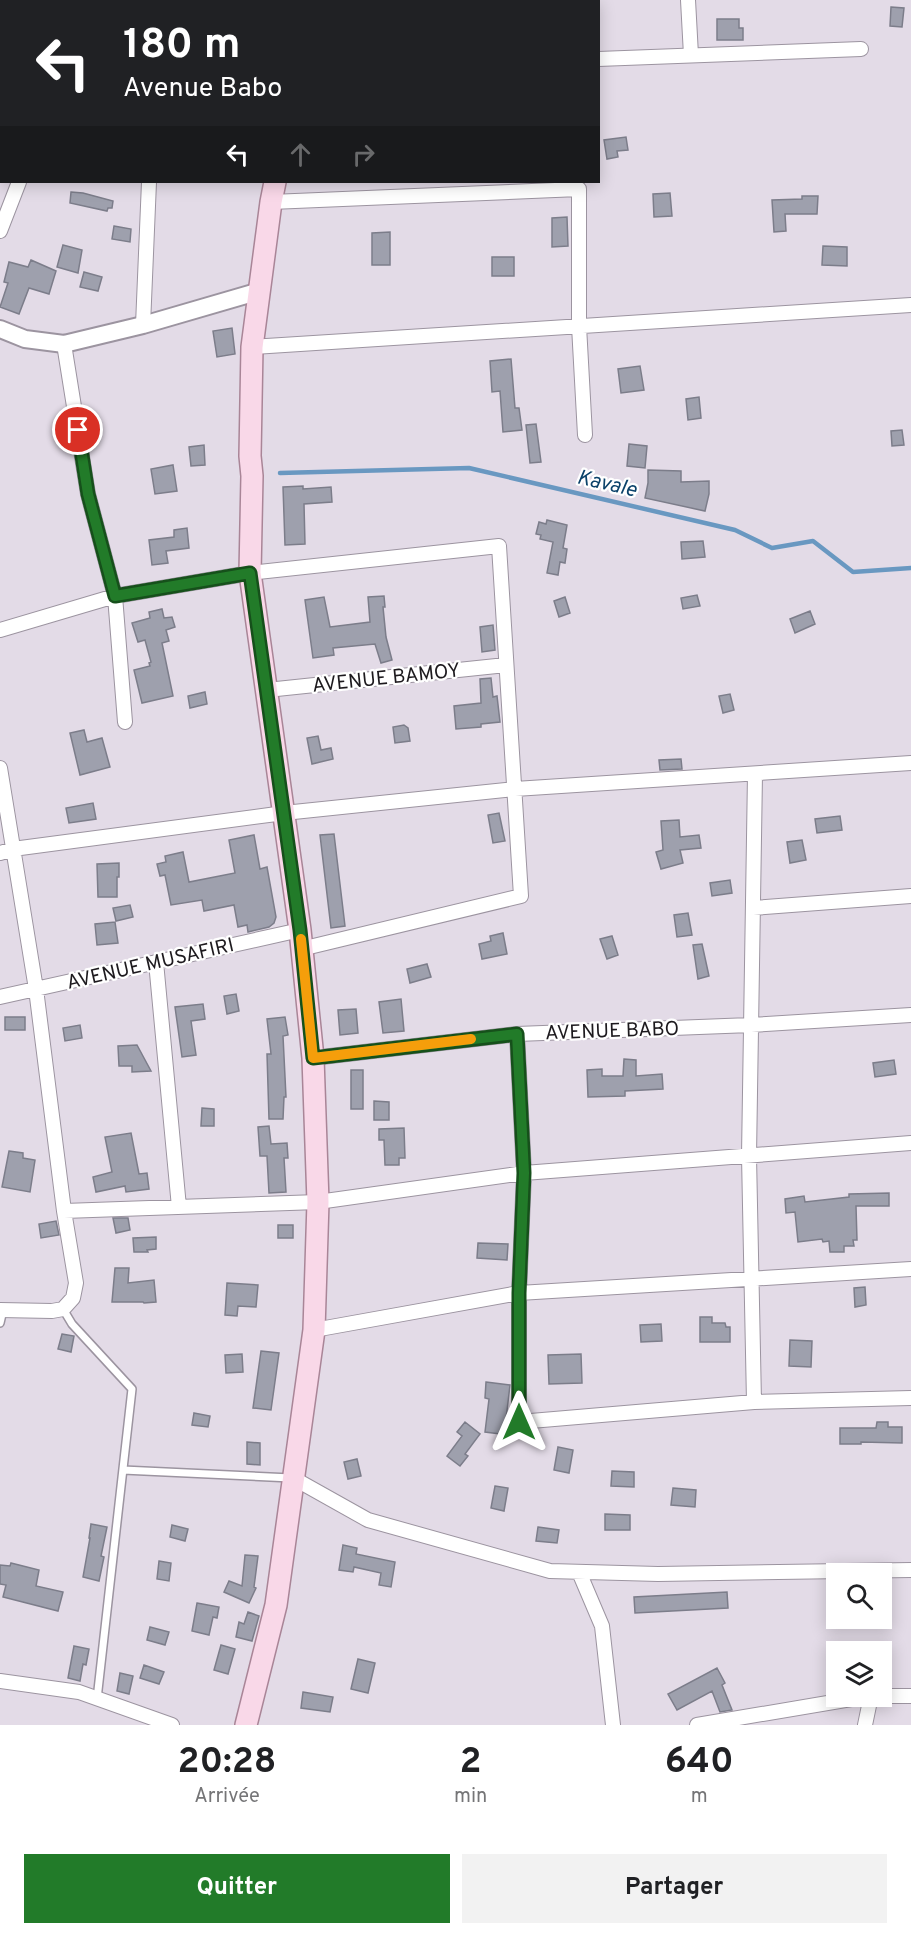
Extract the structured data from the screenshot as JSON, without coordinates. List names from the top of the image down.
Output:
{
  "streets": {
    "street": ["AVENUE BAMOY", "AVENUE MUSAFIRI", "AVENUE BABO"]
  },
  "water": ["Kavale"],
  "page": {
    "turn": ["180 m", "Avenue Babo"],
    "eta": [
      "20:28",
      "Arrivée",
      "2",
      "min",
      "640",
      "m"
    ],
    "buttons": ["Quitter", "Partager"]
  }
}
